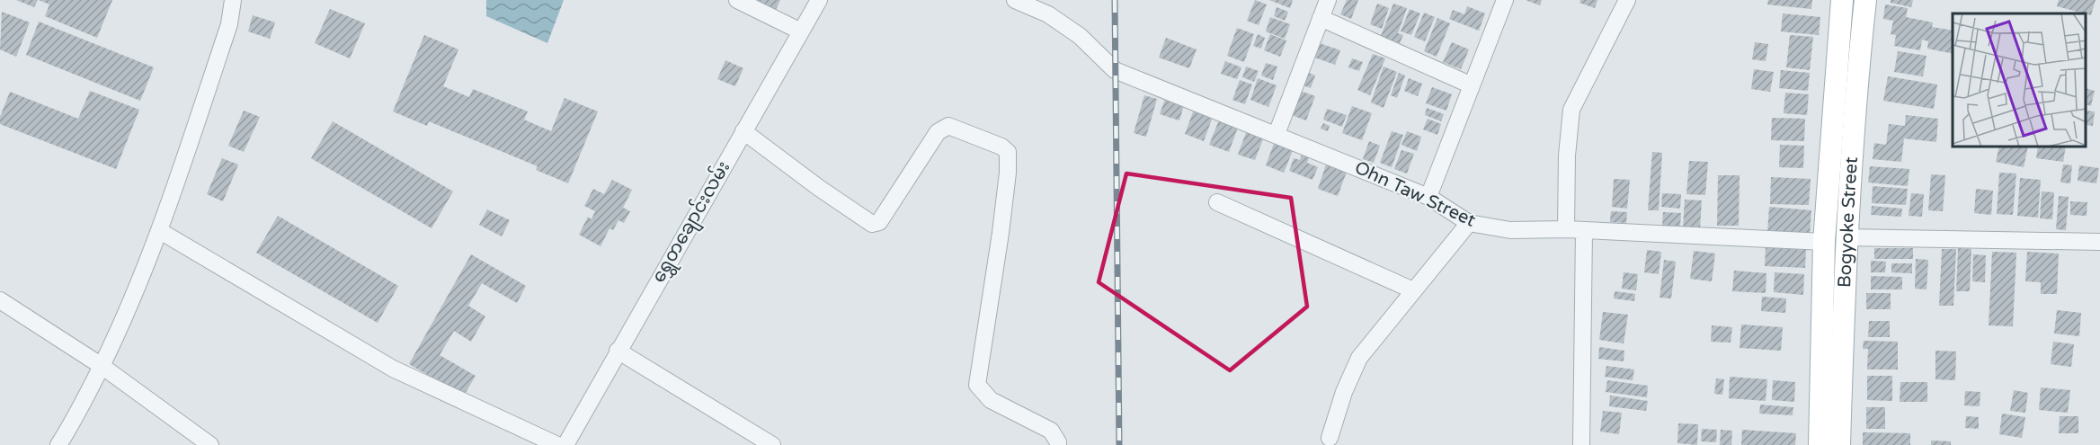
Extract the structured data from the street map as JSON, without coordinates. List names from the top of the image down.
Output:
{
  "streets": {
    "main road": ["Bogyoke Street"],
    "street": ["Ohn Taw Street", "ရွှေတချောင်းလမ်း"]
  },
  "crossings": [
    ["Ohn Taw Street", "Bogyoke Street"]
  ]
}
